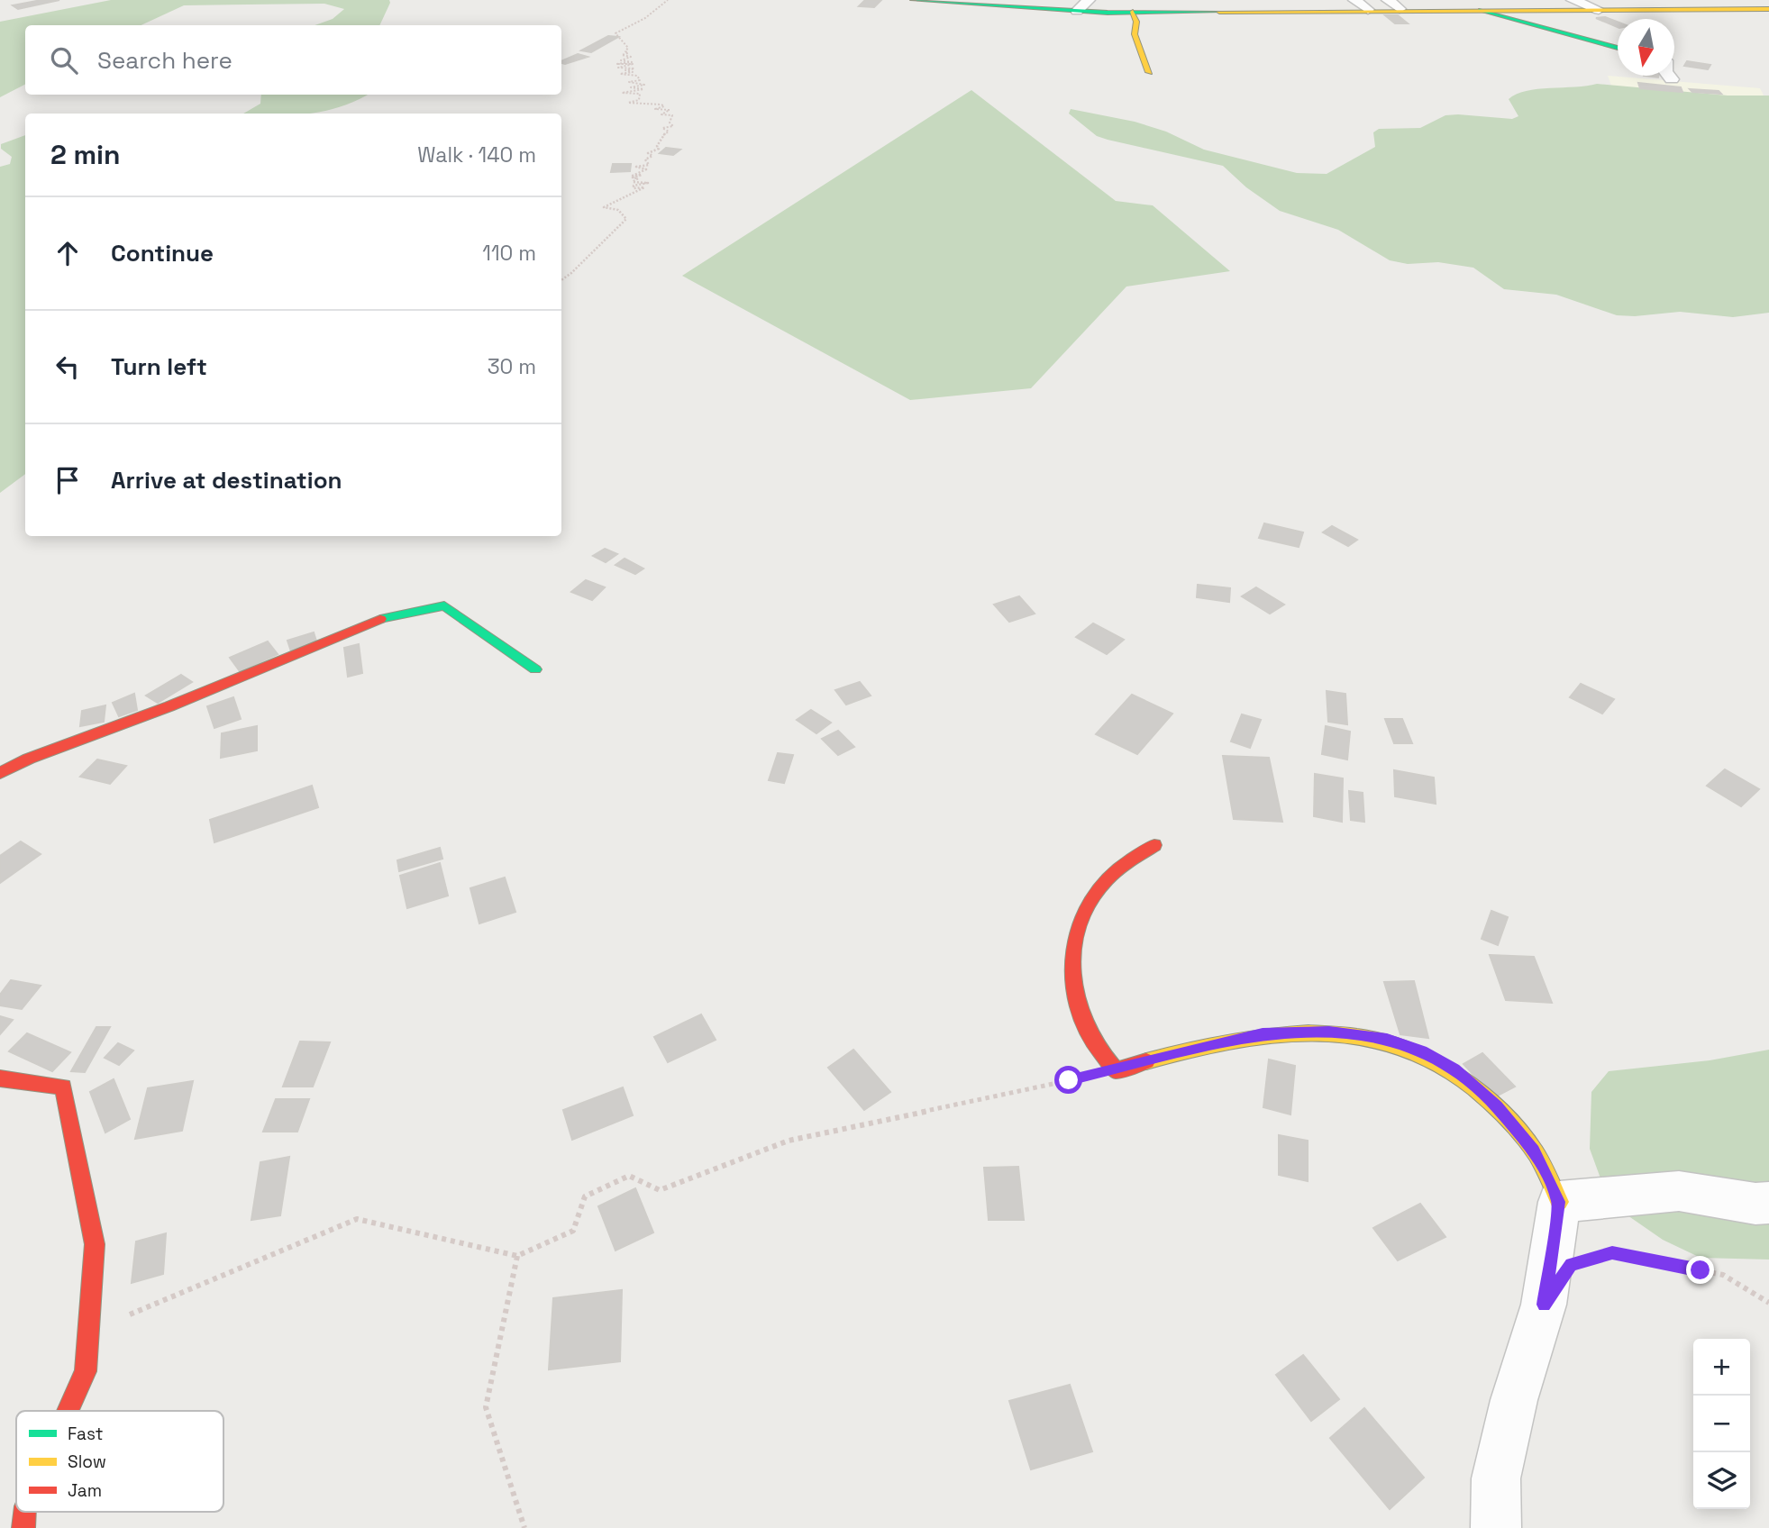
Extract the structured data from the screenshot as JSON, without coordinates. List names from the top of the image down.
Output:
{
  "legend": ["Fast", "Slow", "Jam"],
  "north": "bottom",
  "page": {
    "search": "Search here",
    "heading": ["2 min", "Walk · 140 m"],
    "list": [
      ["Continue", "110 m"],
      ["Turn left", "30 m"],
      "Arrive at destination"
    ],
    "map_buttons": ["+", "−"]
  }
}
